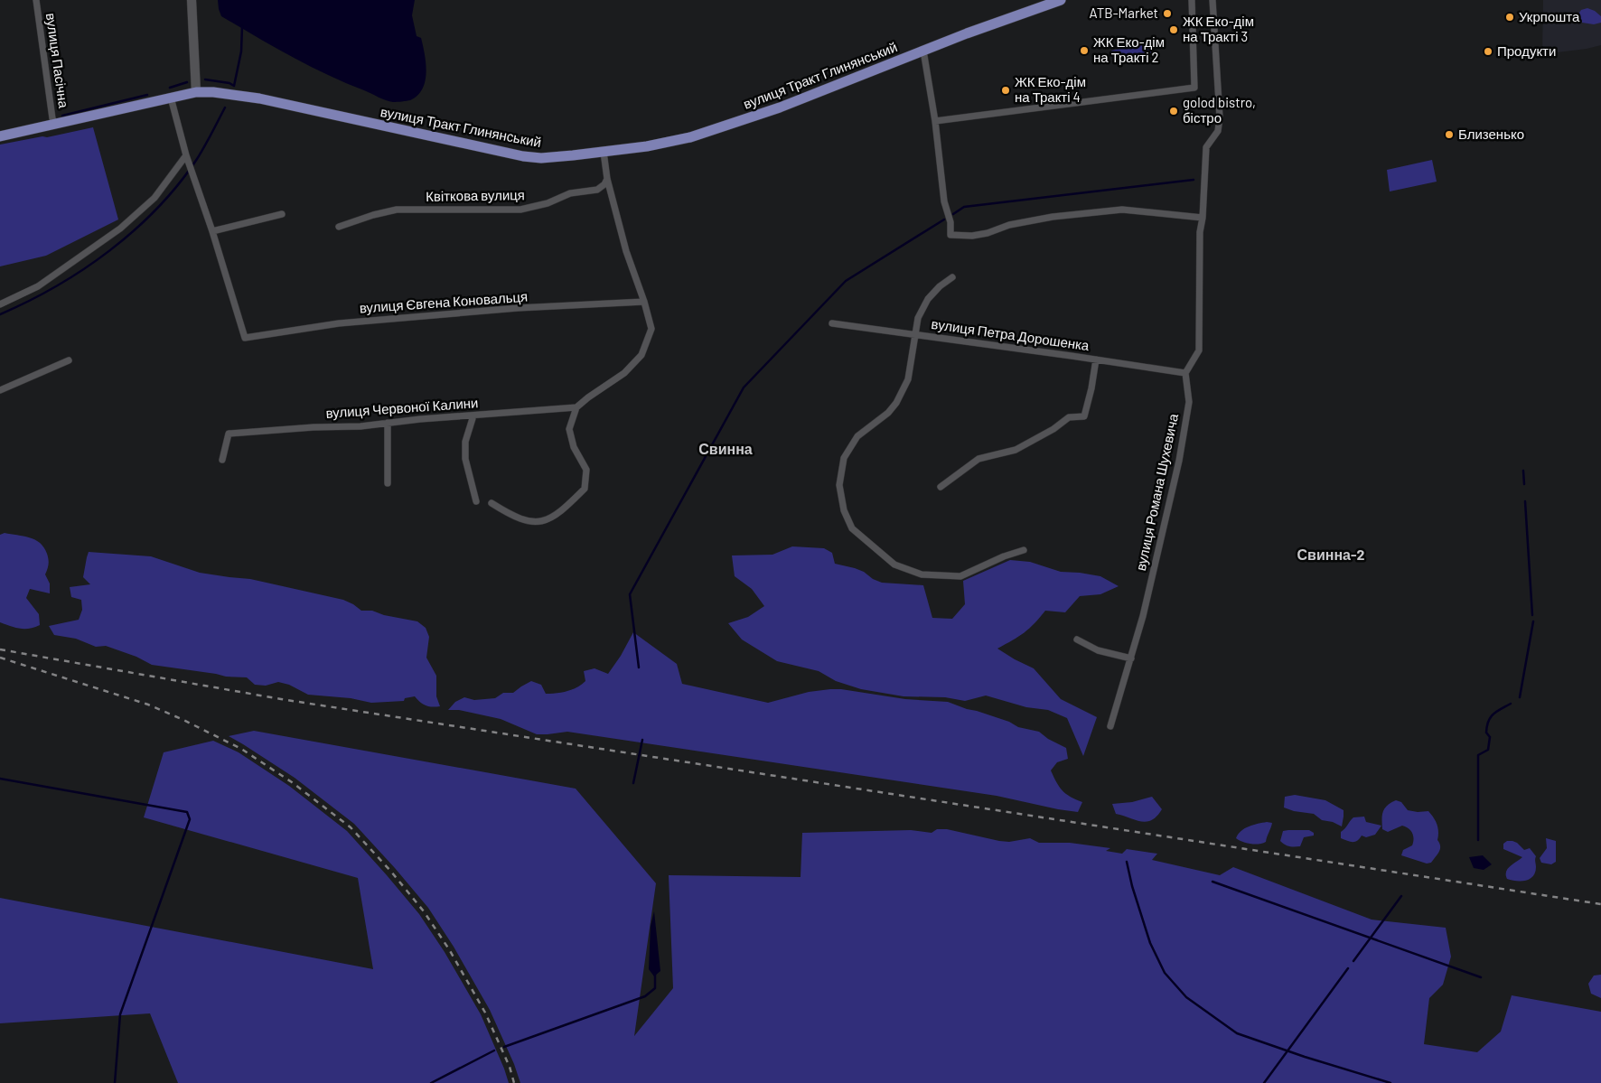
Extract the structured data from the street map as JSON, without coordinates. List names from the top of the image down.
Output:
{
  "streets": {
    "main road": ["вулиця Тракт Глинянський"],
    "street": [
      "вулиця Пасічна",
      "Квіткова вулиця",
      "вулиця Євгена Коновальця",
      "вулиця Петра Дорошенка",
      "вулиця Червоної Калини",
      "вулиця Романа Шухевича"
    ]
  },
  "crossings": [
    ["вулиця Пасічна", "вулиця Тракт Глинянський"],
    ["вулиця Петра Дорошенка", "вулиця Романа Шухевича"]
  ],
  "districts": ["Свинна", "Свинна-2"],
  "places": [
    "ATB-Market",
    "Укрпошта",
    "ЖК Еко-дім на Тракті 3",
    "ЖК Еко-дім на Тракті 2",
    "Продукти",
    "ЖК Еко-дім на Тракті 4",
    "golod bistro, бістро",
    "Близенько"
  ]
}
